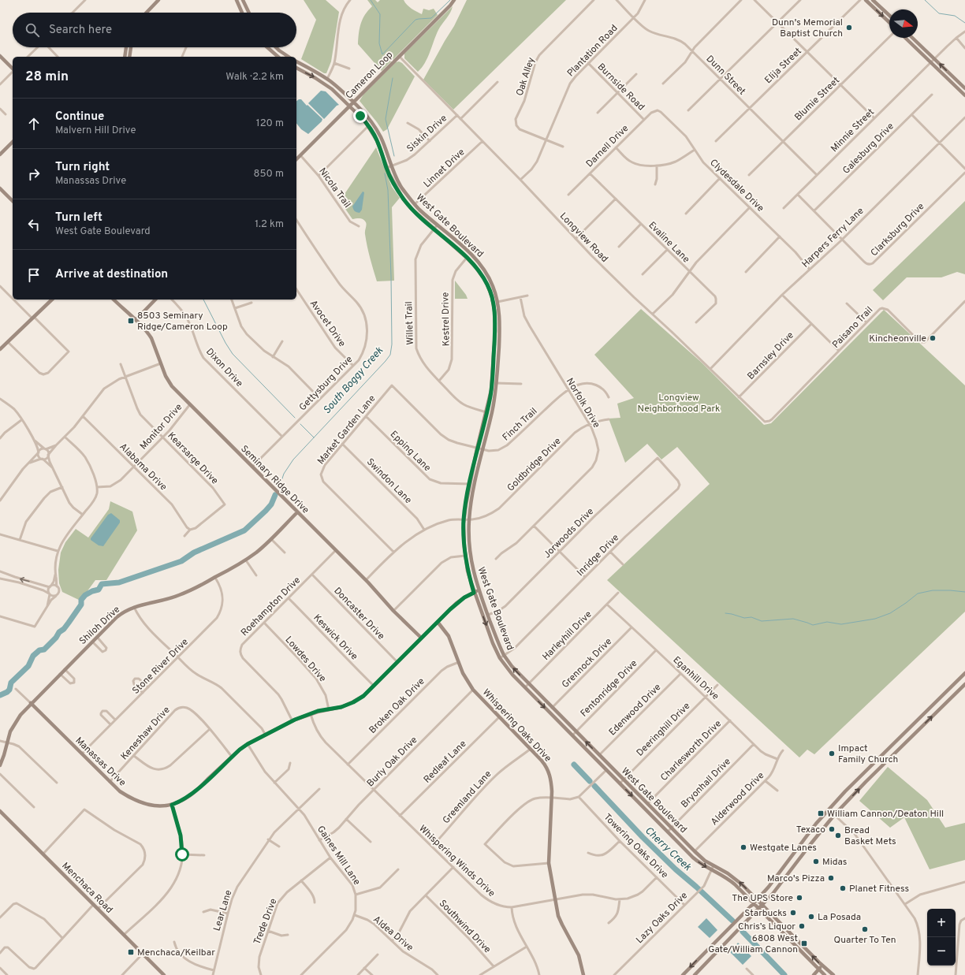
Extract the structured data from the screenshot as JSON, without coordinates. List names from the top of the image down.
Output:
{
  "streets": {
    "main road": [
      "Cameron Loop",
      "West Gate Boulevard",
      "Seminary Ridge Drive",
      "Shiloh Drive",
      "Whispering Oaks Drive",
      "Manassas Drive",
      "Menchaca Road"
    ],
    "street": [
      "Plantation Road",
      "Elija Street",
      "Dunn Street",
      "Oak Alley",
      "Burnside Road",
      "Blumie Street",
      "Minnie Street",
      "Siskin Drive",
      "Darnell Drive",
      "Galesburg Drive",
      "Linnet Drive",
      "Clydesdale Drive",
      "Nicola Trail",
      "Clarksburg Drive",
      "Longview Road",
      "Harpers Ferry Lane",
      "Evaline Lane",
      "Kestrel Drive",
      "Avocet Drive",
      "Willet Trail",
      "Paisano Trail",
      "Barnsley Drive",
      "Dixon Drive",
      "Gettysburg Drive",
      "Norfolk Drive",
      "Finch Trail",
      "Monitor Drive",
      "Market Garden Lane",
      "Epping Lane",
      "Kearsarge Drive",
      "Goldbridge Drive",
      "Alabama Drive",
      "Swindon Lane",
      "Jorwoods Drive",
      "Inridge Drive",
      "Roehampton Drive",
      "Doncaster Drive",
      "Harleyhill Drive",
      "Keswick Drive",
      "Lowdes Drive",
      "Grennock Drive",
      "Stone River Drive",
      "Eganhill Drive",
      "Fentonridge Drive",
      "Broken Oak Drive",
      "Edenwood Drive",
      "Deeringhill Drive",
      "Keneshaw Drive",
      "Charlesworth Drive",
      "Burly Oak Drive",
      "Redleaf Lane",
      "Bryonhall Drive",
      "Greenland Lane",
      "Alderwood Drive",
      "Towering Oaks Drive",
      "Gaines Mill Lane",
      "Whispering Winds Drive",
      "Lear Lane",
      "Lazy Oaks Drive",
      "Trede Drive",
      "Southwind Drive",
      "Aldea Drive"
    ]
  },
  "crossings": [
    ["Plantation Road", "Dunn Street"],
    ["Plantation Road", "Oak Alley"],
    ["Plantation Road", "Burnside Road"],
    ["Plantation Road", "Longview Road"],
    ["Elija Street", "Dunn Street"],
    ["Cameron Loop", "Nicola Trail"],
    ["Cameron Loop", "West Gate Boulevard"],
    ["Cameron Loop", "Longview Road"],
    ["Dunn Street", "Blumie Street"],
    ["Dunn Street", "Minnie Street"],
    ["Burnside Road", "Darnell Drive"],
    ["Minnie Street", "Clarksburg Drive"],
    ["Siskin Drive", "West Gate Boulevard"],
    ["Siskin Drive", "Longview Road"],
    ["Darnell Drive", "Clydesdale Drive"],
    ["Darnell Drive", "Evaline Lane"],
    ["Galesburg Drive", "Clarksburg Drive"],
    ["Linnet Drive", "West Gate Boulevard"],
    ["Linnet Drive", "Longview Road"],
    ["Clydesdale Drive", "Harpers Ferry Lane"],
    ["West Gate Boulevard", "Kestrel Drive"],
    ["West Gate Boulevard", "Willet Trail"],
    ["West Gate Boulevard", "Finch Trail"],
    ["West Gate Boulevard", "Epping Lane"],
    ["West Gate Boulevard", "Goldbridge Drive"],
    ["West Gate Boulevard", "Jorwoods Drive"],
    ["West Gate Boulevard", "Inridge Drive"],
    ["West Gate Boulevard", "Harleyhill Drive"],
    ["West Gate Boulevard", "Grennock Drive"],
    ["West Gate Boulevard", "Fentonridge Drive"],
    ["West Gate Boulevard", "Edenwood Drive"],
    ["West Gate Boulevard", "Deeringhill Drive"],
    ["West Gate Boulevard", "Charlesworth Drive"],
    ["West Gate Boulevard", "Manassas Drive"],
    ["West Gate Boulevard", "Bryonhall Drive"],
    ["West Gate Boulevard", "Alderwood Drive"],
    ["West Gate Boulevard", "Lazy Oaks Drive"],
    ["Clarksburg Drive", "Harpers Ferry Lane"],
    ["Longview Road", "Harpers Ferry Lane"],
    ["Longview Road", "Paisano Trail"],
    ["Longview Road", "Barnsley Drive"],
    ["Kestrel Drive", "Willet Trail"],
    ["Avocet Drive", "Gettysburg Drive"],
    ["Dixon Drive", "Gettysburg Drive"],
    ["Gettysburg Drive", "Seminary Ridge Drive"],
    ["Norfolk Drive", "Finch Trail"],
    ["Norfolk Drive", "Goldbridge Drive"],
    ["Finch Trail", "Market Garden Lane"],
    ["Monitor Drive", "Kearsarge Drive"],
    ["Monitor Drive", "Alabama Drive"],
    ["Monitor Drive", "Seminary Ridge Drive"],
    ["Market Garden Lane", "Epping Lane"],
    ["Market Garden Lane", "Goldbridge Drive"],
    ["Market Garden Lane", "Swindon Lane"],
    ["Kearsarge Drive", "Alabama Drive"],
    ["Goldbridge Drive", "Seminary Ridge Drive"],
    ["Goldbridge Drive", "Swindon Lane"],
    ["Seminary Ridge Drive", "Roehampton Drive"],
    ["Seminary Ridge Drive", "Shiloh Drive"],
    ["Seminary Ridge Drive", "Manassas Drive"],
    ["Jorwoods Drive", "Inridge Drive"],
    ["Roehampton Drive", "Doncaster Drive"],
    ["Roehampton Drive", "Keswick Drive"],
    ["Roehampton Drive", "Lowdes Drive"],
    ["Roehampton Drive", "Manassas Drive"],
    ["Doncaster Drive", "Manassas Drive"],
    ["Shiloh Drive", "Stone River Drive"],
    ["Shiloh Drive", "Manassas Drive"],
    ["Harleyhill Drive", "Eganhill Drive"],
    ["Keswick Drive", "Manassas Drive"],
    ["Lowdes Drive", "Manassas Drive"],
    ["Grennock Drive", "Eganhill Drive"],
    ["Stone River Drive", "Manassas Drive"],
    ["Eganhill Drive", "Fentonridge Drive"],
    ["Eganhill Drive", "Edenwood Drive"],
    ["Eganhill Drive", "Deeringhill Drive"],
    ["Eganhill Drive", "Charlesworth Drive"],
    ["Eganhill Drive", "Bryonhall Drive"],
    ["Eganhill Drive", "Alderwood Drive"],
    ["Broken Oak Drive", "Whispering Oaks Drive"],
    ["Broken Oak Drive", "Whispering Winds Drive"],
    ["Whispering Oaks Drive", "Manassas Drive"],
    ["Whispering Oaks Drive", "Burly Oak Drive"],
    ["Whispering Oaks Drive", "Redleaf Lane"],
    ["Whispering Oaks Drive", "Greenland Lane"],
    ["Whispering Oaks Drive", "Whispering Winds Drive"],
    ["Keneshaw Drive", "Manassas Drive"],
    ["Manassas Drive", "Gaines Mill Lane"],
    ["Manassas Drive", "Whispering Winds Drive"],
    ["Burly Oak Drive", "Gaines Mill Lane"],
    ["Burly Oak Drive", "Whispering Winds Drive"],
    ["Redleaf Lane", "Whispering Winds Drive"],
    ["Greenland Lane", "Whispering Winds Drive"],
    ["Towering Oaks Drive", "Whispering Winds Drive"],
    ["Towering Oaks Drive", "Lazy Oaks Drive"],
    ["Gaines Mill Lane", "Lear Lane"],
    ["Gaines Mill Lane", "Trede Drive"],
    ["Gaines Mill Lane", "Aldea Drive"]
  ],
  "water": ["South Boggy Creek", "Cherry Creek"],
  "parks": ["Longview Neighborhood Park"],
  "places": {
    "other": [
      "Dunn's Memorial Baptist Church",
      "Kincheonville",
      "Impact Family Church",
      "Texaco",
      "Bread Basket Mets",
      "Westgate Lanes",
      "Midas",
      "Marco's Pizza",
      "Planet Fitness",
      "The UPS Store",
      "Starbucks",
      "La Posada",
      "Chris’s Liquor",
      "Quarter To Ten"
    ],
    "transit": [
      "8503 Seminary Ridge/Cameron Loop",
      "William Cannon/Deaton Hill",
      "6808 West Gate/William Cannon",
      "Menchaca/Keilbar"
    ]
  },
  "north": "right",
  "page": {
    "search": "Search here",
    "heading": ["28 min", "Walk · 2.2 km"],
    "list": [
      ["Continue", "Malvern Hill Drive", "120 m"],
      ["Turn right", "Manassas Drive", "850 m"],
      ["Turn left", "West Gate Boulevard", "1.2 km"],
      "Arrive at destination"
    ],
    "map_buttons": ["+", "−"]
  }
}
